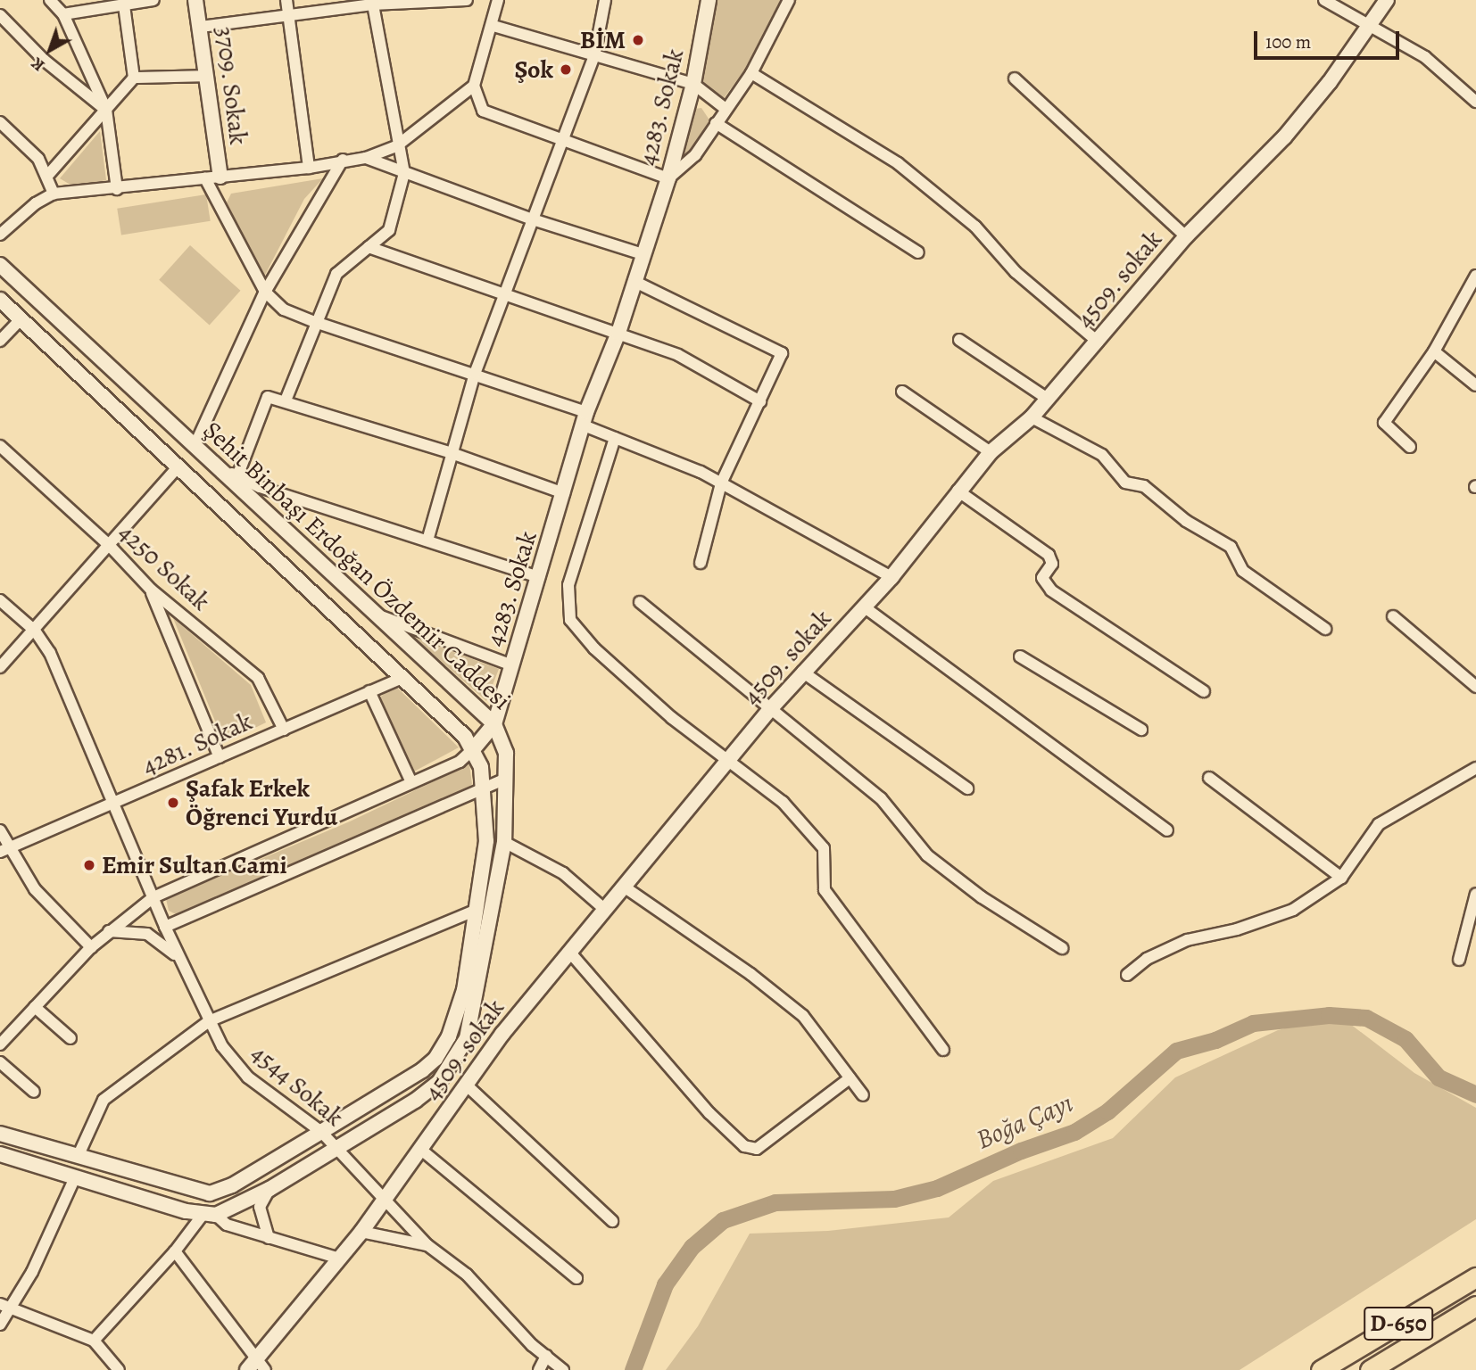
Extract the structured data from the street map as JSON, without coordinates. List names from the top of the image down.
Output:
{
  "streets": {
    "highway": ["D-650"],
    "main road": [
      "3709. Sokak",
      "4283. Sokak",
      "4509. sokak",
      "Şehit Binbaşı Erdoğan Özdemir Caddesi"
    ],
    "street": ["4250 Sokak", "4281. Sokak", "4544 Sokak"]
  },
  "crossings": [
    ["4283. Sokak", "Şehit Binbaşı Erdoğan Özdemir Caddesi"],
    ["4283. Sokak", "4544 Sokak"],
    ["4509. sokak", "4544 Sokak"],
    ["Şehit Binbaşı Erdoğan Özdemir Caddesi", "4281. Sokak"],
    ["Şehit Binbaşı Erdoğan Özdemir Caddesi", "4544 Sokak"],
    ["4250 Sokak", "4281. Sokak"],
    ["4281. Sokak", "4544 Sokak"]
  ],
  "water": ["Boğa Çayı"],
  "places": [
    "BİM",
    "Şok",
    "Şafak Erkek Öğrenci Yurdu",
    "Emir Sultan Cami"
  ],
  "scale_bar": "100 m",
  "north": "bottom left"
}
